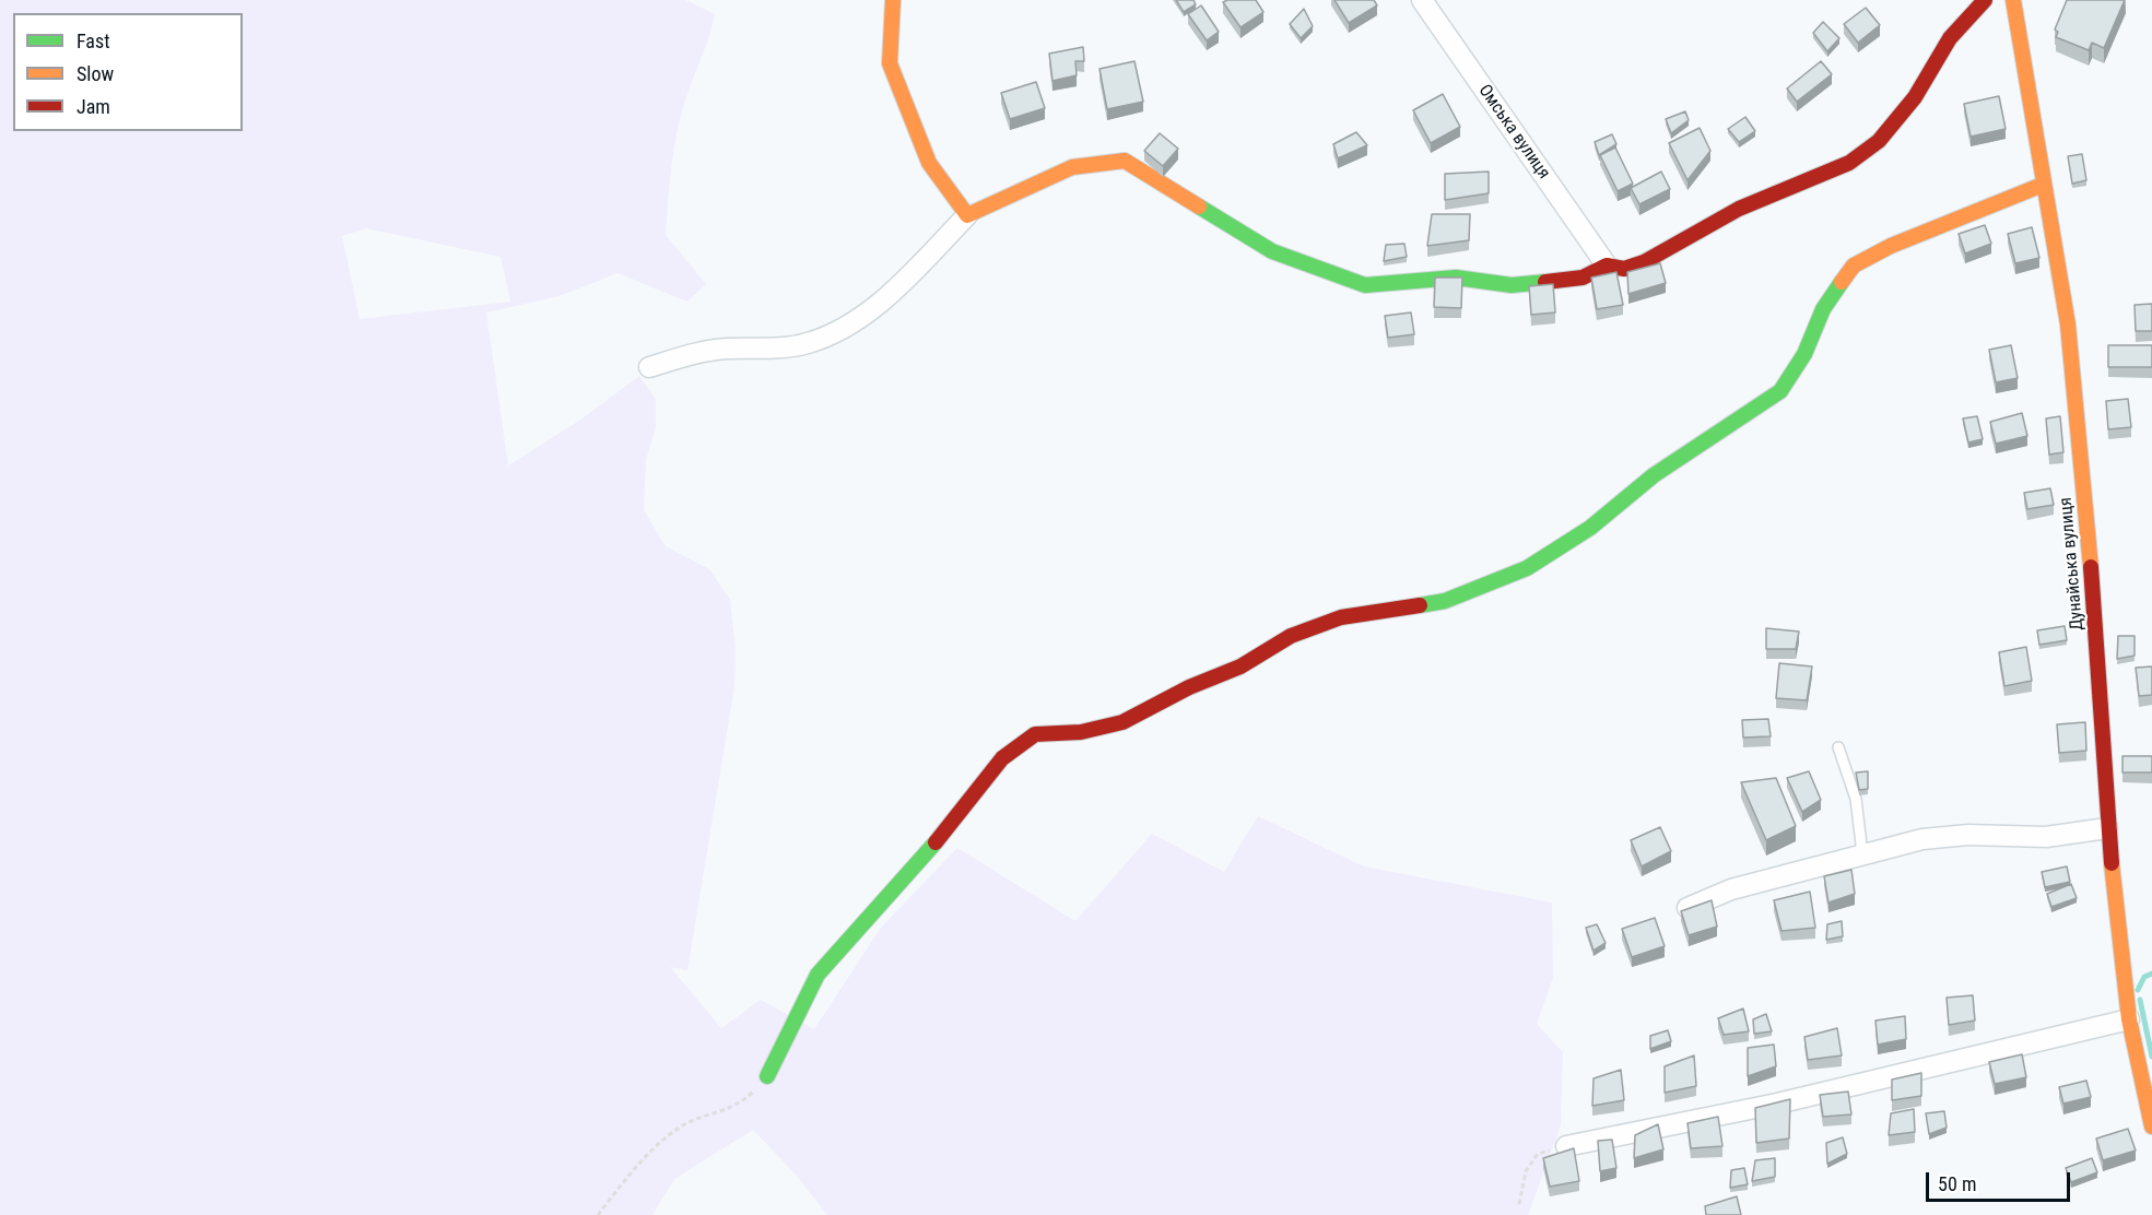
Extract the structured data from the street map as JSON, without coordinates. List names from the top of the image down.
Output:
{
  "streets": {
    "street": ["Омська вулиця", "Дунайська вулиця"]
  },
  "legend": ["Fast", "Slow", "Jam"],
  "scale_bar": "50 m"
}
